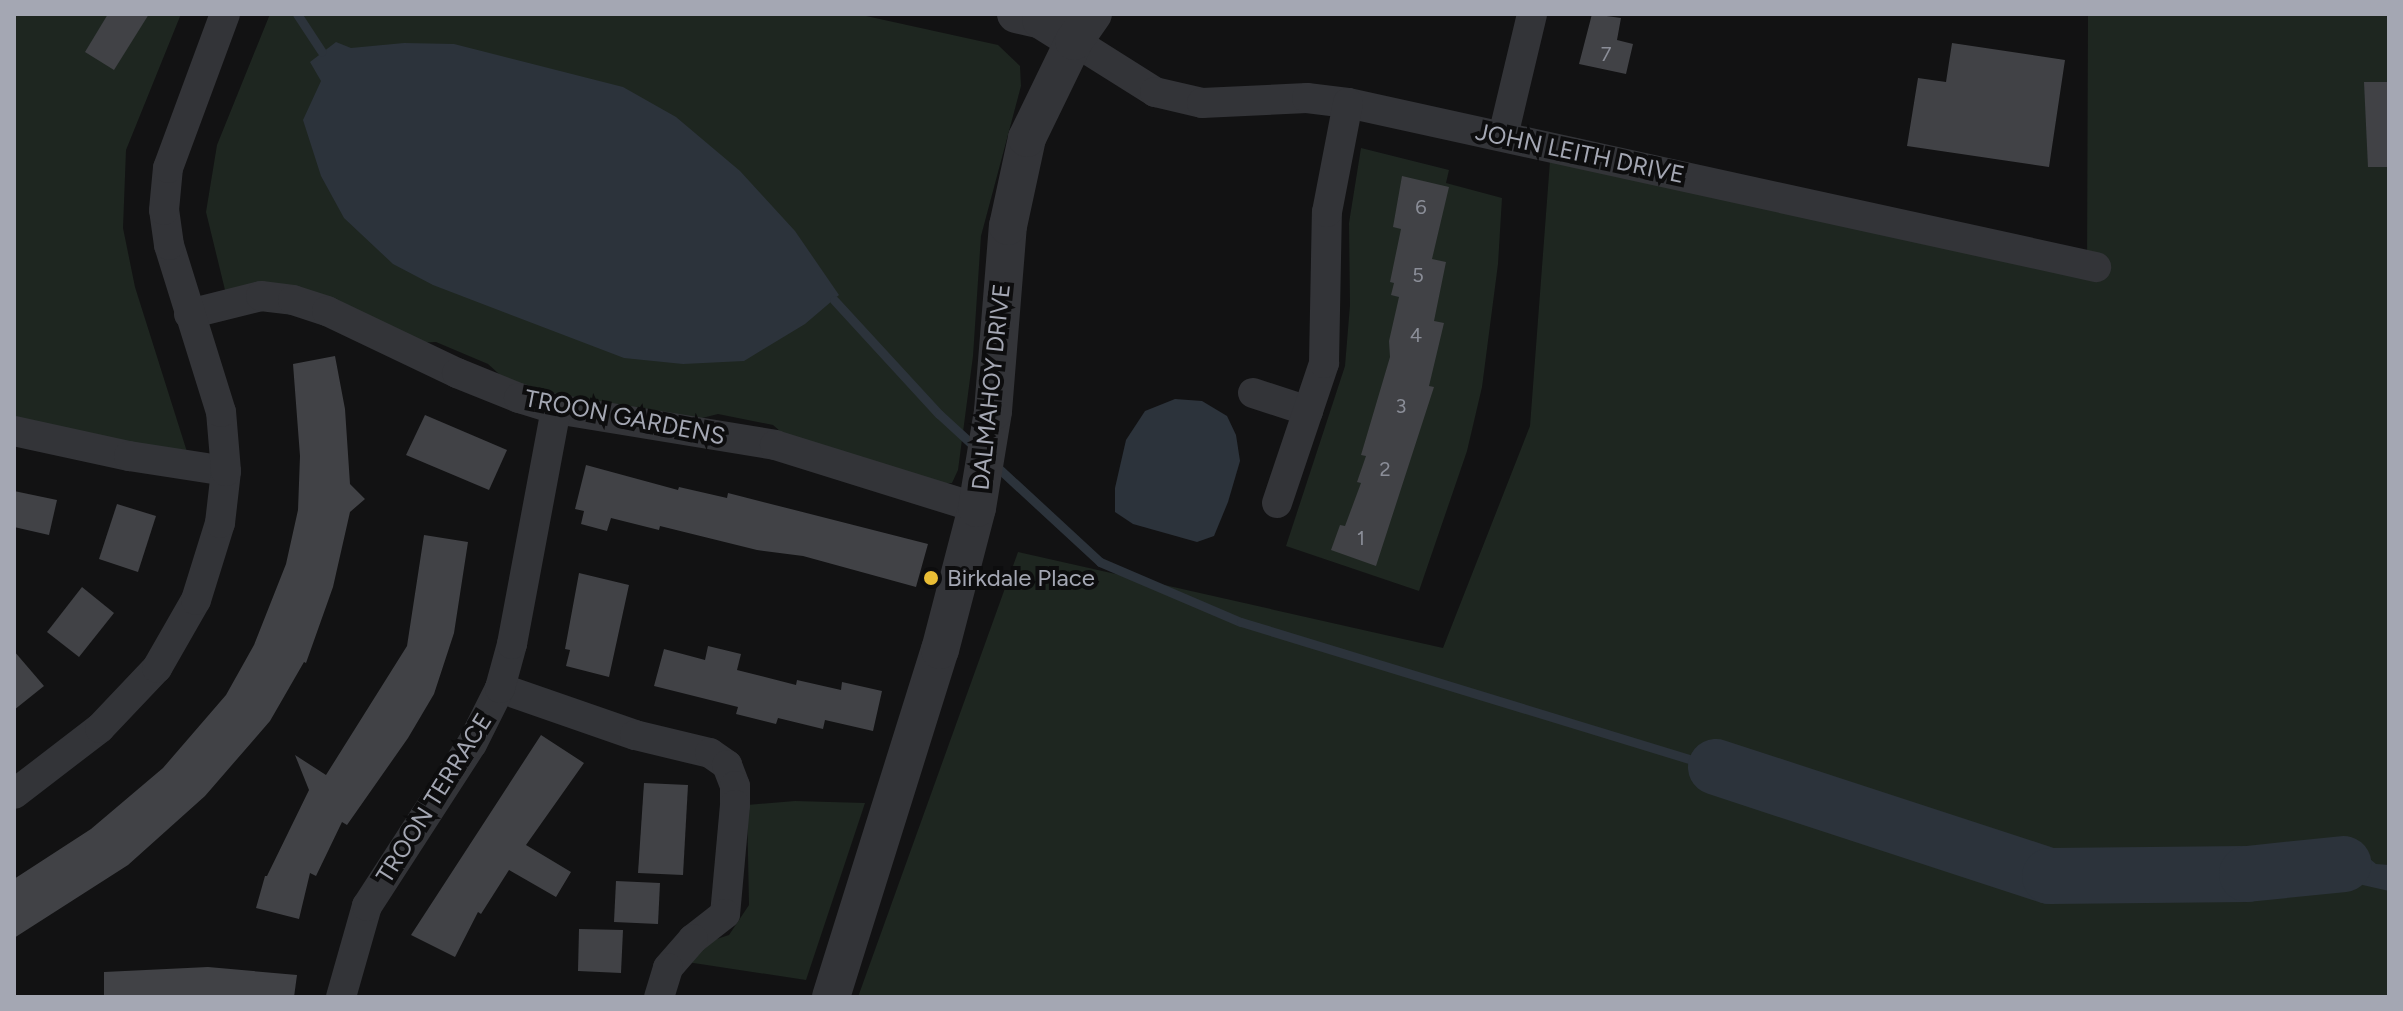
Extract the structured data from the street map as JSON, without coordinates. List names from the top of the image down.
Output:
{
  "streets": {
    "street": [
      "JOHN LEITH DRIVE",
      "DALMAHOY DRIVE",
      "TROON GARDENS",
      "TROON TERRACE"
    ]
  },
  "crossings": [
    ["JOHN LEITH DRIVE", "DALMAHOY DRIVE"],
    ["DALMAHOY DRIVE", "TROON GARDENS"],
    ["TROON GARDENS", "TROON TERRACE"]
  ],
  "places": ["Birkdale Place"],
  "house_numbers": [
    "7",
    "6",
    "5",
    "4",
    "3",
    "2",
    "1"
  ]
}
